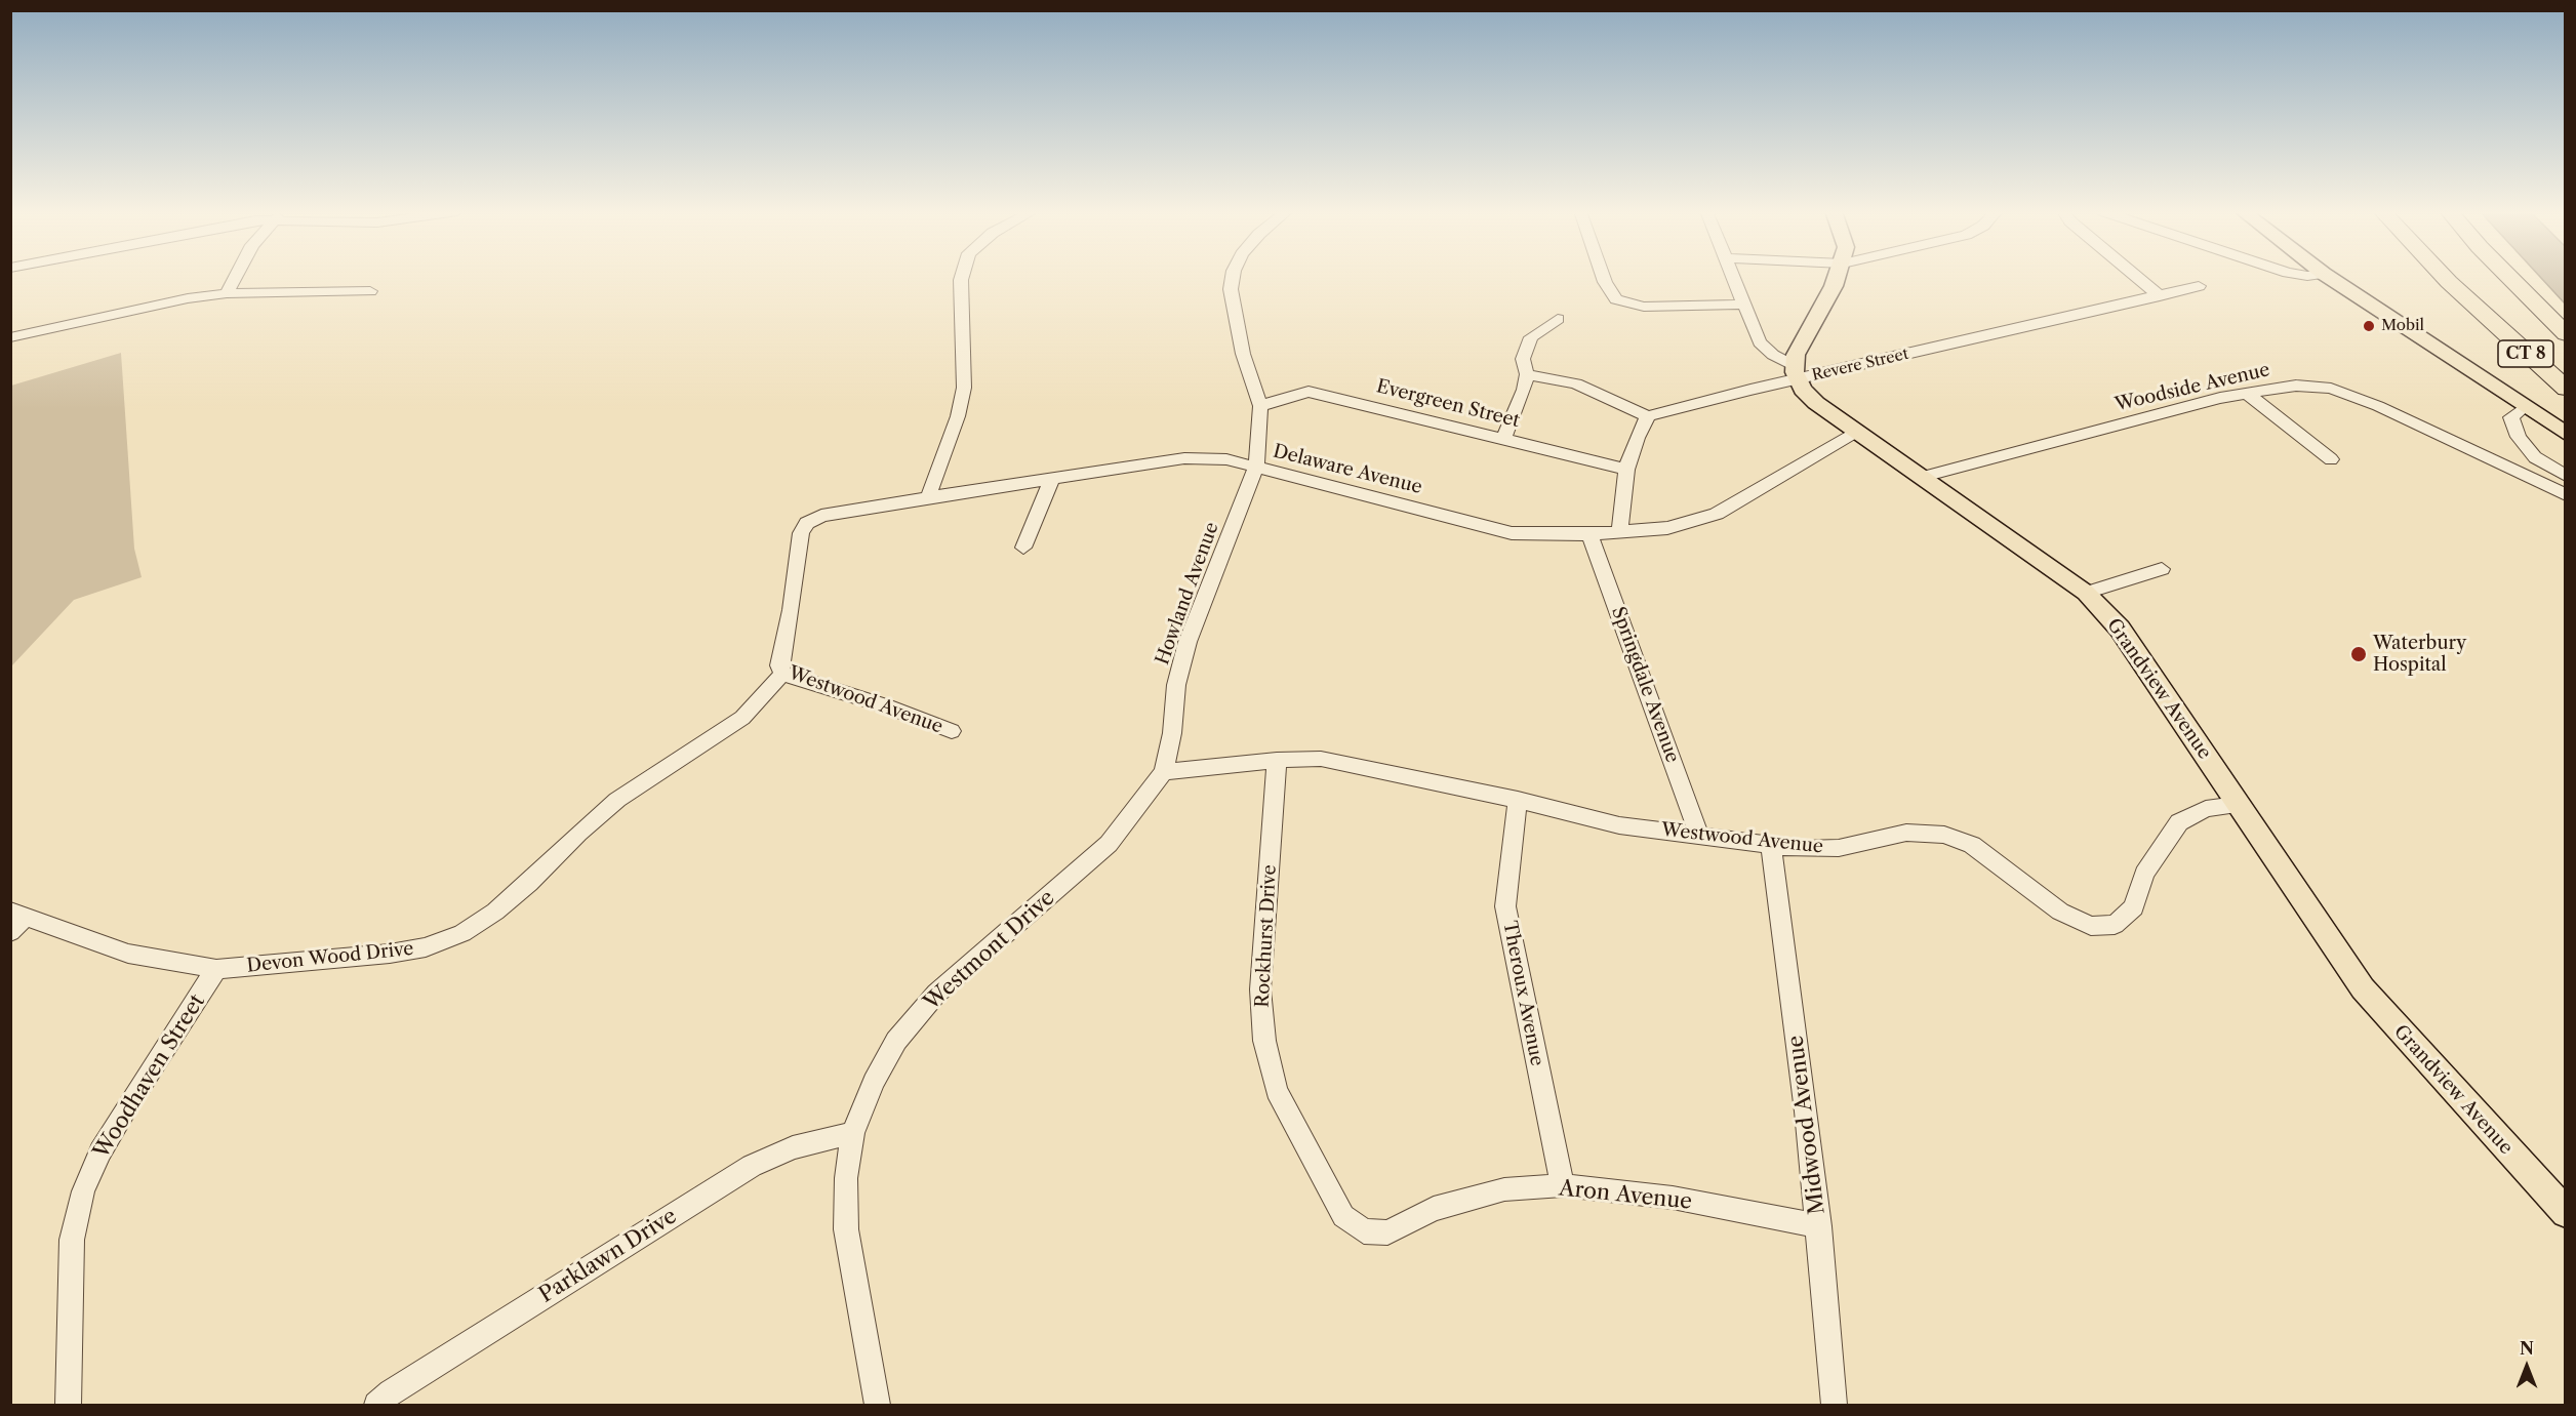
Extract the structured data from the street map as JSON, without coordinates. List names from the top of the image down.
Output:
{
  "streets": {
    "highway": ["CT 8"],
    "main road": ["Grandview Avenue"],
    "street": [
      "Revere Street",
      "Woodside Avenue",
      "Evergreen Street",
      "Delaware Avenue",
      "Howland Avenue",
      "Springdale Avenue",
      "Westwood Avenue",
      "Rockhurst Drive",
      "Westmont Drive",
      "Devon Wood Drive",
      "Theroux Avenue",
      "Woodhaven Street",
      "Midwood Avenue",
      "Aron Avenue",
      "Parklawn Drive"
    ]
  },
  "crossings": [
    ["Revere Street", "Grandview Avenue"],
    ["Woodside Avenue", "Grandview Avenue"],
    ["Evergreen Street", "Howland Avenue"],
    ["Delaware Avenue", "Howland Avenue"],
    ["Delaware Avenue", "Springdale Avenue"],
    ["Delaware Avenue", "Grandview Avenue"],
    ["Delaware Avenue", "Westwood Avenue"],
    ["Howland Avenue", "Westwood Avenue"],
    ["Howland Avenue", "Westmont Drive"],
    ["Springdale Avenue", "Westwood Avenue"],
    ["Grandview Avenue", "Westwood Avenue"],
    ["Westwood Avenue", "Rockhurst Drive"],
    ["Westwood Avenue", "Westmont Drive"],
    ["Westwood Avenue", "Devon Wood Drive"],
    ["Westwood Avenue", "Theroux Avenue"],
    ["Westwood Avenue", "Midwood Avenue"],
    ["Rockhurst Drive", "Aron Avenue"],
    ["Westmont Drive", "Parklawn Drive"],
    ["Devon Wood Drive", "Woodhaven Street"],
    ["Theroux Avenue", "Aron Avenue"],
    ["Midwood Avenue", "Aron Avenue"]
  ],
  "places": ["Mobil", "Waterbury Hospital"],
  "north": "top"
}
